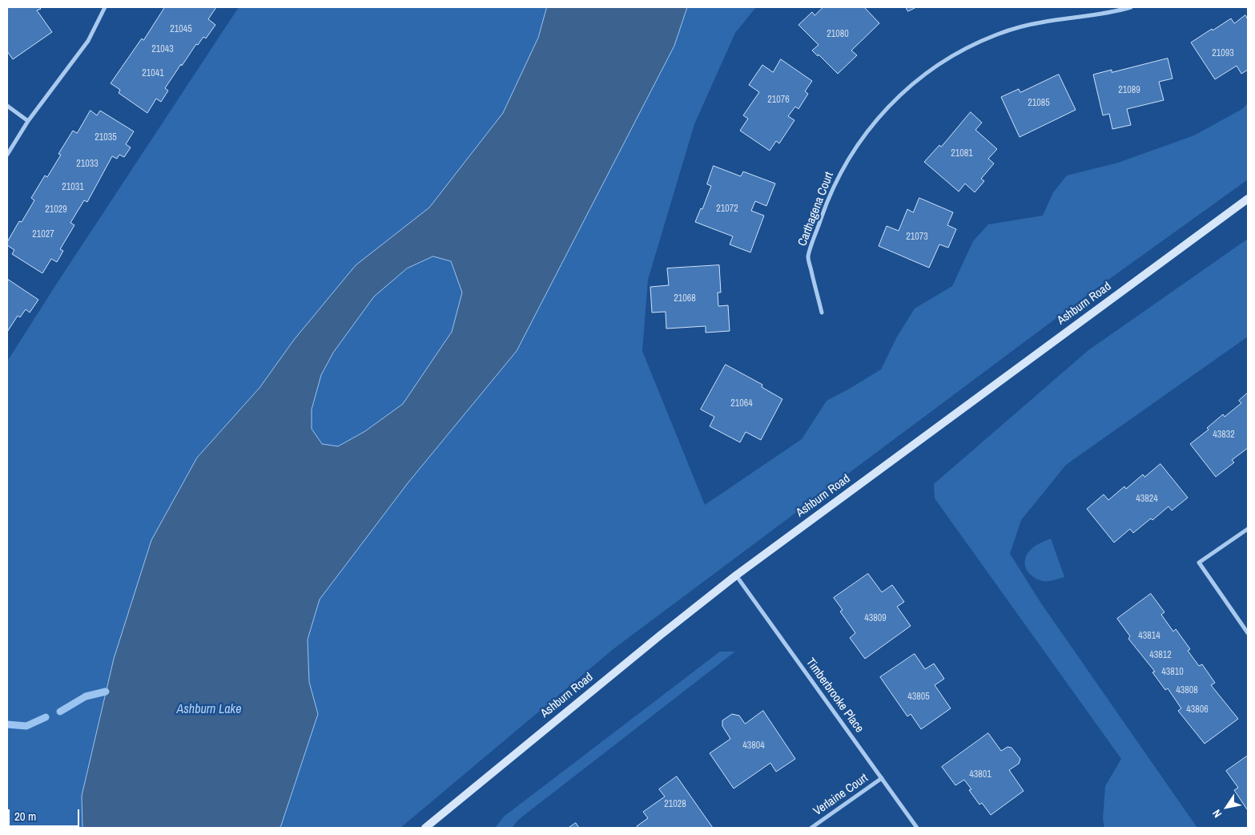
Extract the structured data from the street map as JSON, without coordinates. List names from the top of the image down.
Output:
{
  "streets": {
    "main road": ["Ashburn Road"],
    "street": ["Carthagena Court", "Timberbrooke Place", "Verlaine Court"]
  },
  "crossings": [
    ["Ashburn Road", "Timberbrooke Place"],
    ["Timberbrooke Place", "Verlaine Court"]
  ],
  "water": ["Ashburn Lake"],
  "house_numbers": [
    "21045",
    "21080",
    "21043",
    "21093",
    "21041",
    "21089",
    "21076",
    "21085",
    "21035",
    "21081",
    "21033",
    "21031",
    "21072",
    "21029",
    "21027",
    "21073",
    "21068",
    "21064",
    "43832",
    "43824",
    "43809",
    "43814",
    "43812",
    "43810",
    "43808",
    "43805",
    "43806",
    "43804",
    "43801",
    "21028"
  ],
  "scale_bar": "20 m",
  "north": "bottom left"
}
